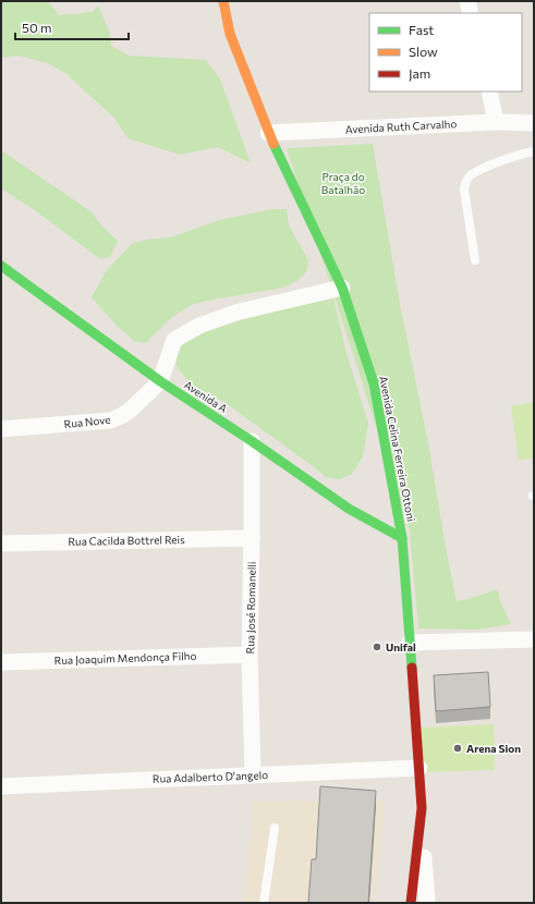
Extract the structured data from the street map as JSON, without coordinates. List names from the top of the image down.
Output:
{
  "streets": {
    "street": [
      "Avenida Ruth Carvalho",
      "Avenida A",
      "Rua Nove",
      "Avenida Celina Ferreira Ottoni",
      "Rua Cacilda Bottrel Reis",
      "Rua José Romanelli",
      "Rua Joaquim Mendonça Filho",
      "Rua Adalberto D'angelo"
    ]
  },
  "crossings": [
    ["Avenida Ruth Carvalho", "Avenida Celina Ferreira Ottoni"],
    ["Avenida A", "Rua Nove"],
    ["Avenida A", "Avenida Celina Ferreira Ottoni"],
    ["Avenida A", "Rua José Romanelli"],
    ["Avenida Celina Ferreira Ottoni", "Rua Adalberto D'angelo"],
    ["Rua Cacilda Bottrel Reis", "Rua José Romanelli"],
    ["Rua José Romanelli", "Rua Joaquim Mendonça Filho"],
    ["Rua José Romanelli", "Rua Adalberto D'angelo"]
  ],
  "parks": ["Praça do Batalhão"],
  "places": ["Unifal", "Arena Sion"],
  "legend": ["Fast", "Slow", "Jam"],
  "scale_bar": "50 m"
}
